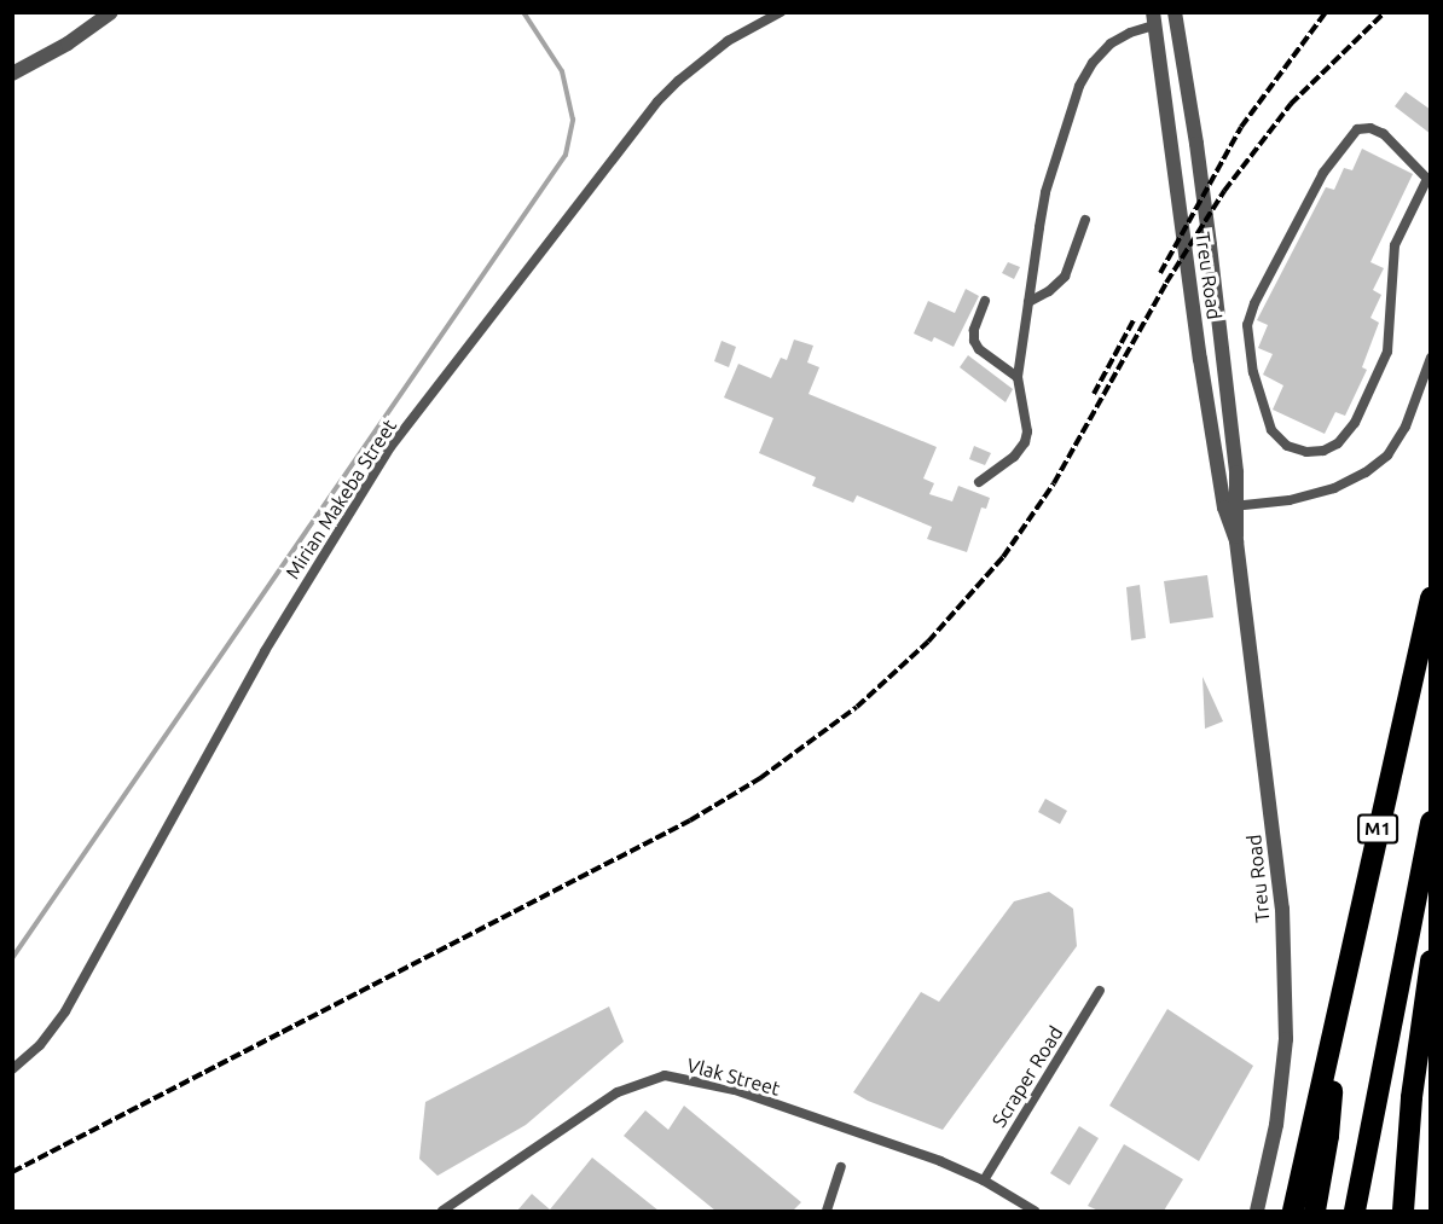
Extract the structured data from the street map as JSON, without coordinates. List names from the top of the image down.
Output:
{
  "streets": {
    "highway": ["M1"],
    "street": ["Treu Road"],
    "lane": ["Mirian Makeba Street", "Vlak Street", "Scraper Road"]
  },
  "crossings": [
    ["Vlak Street", "Scraper Road"]
  ]
}
